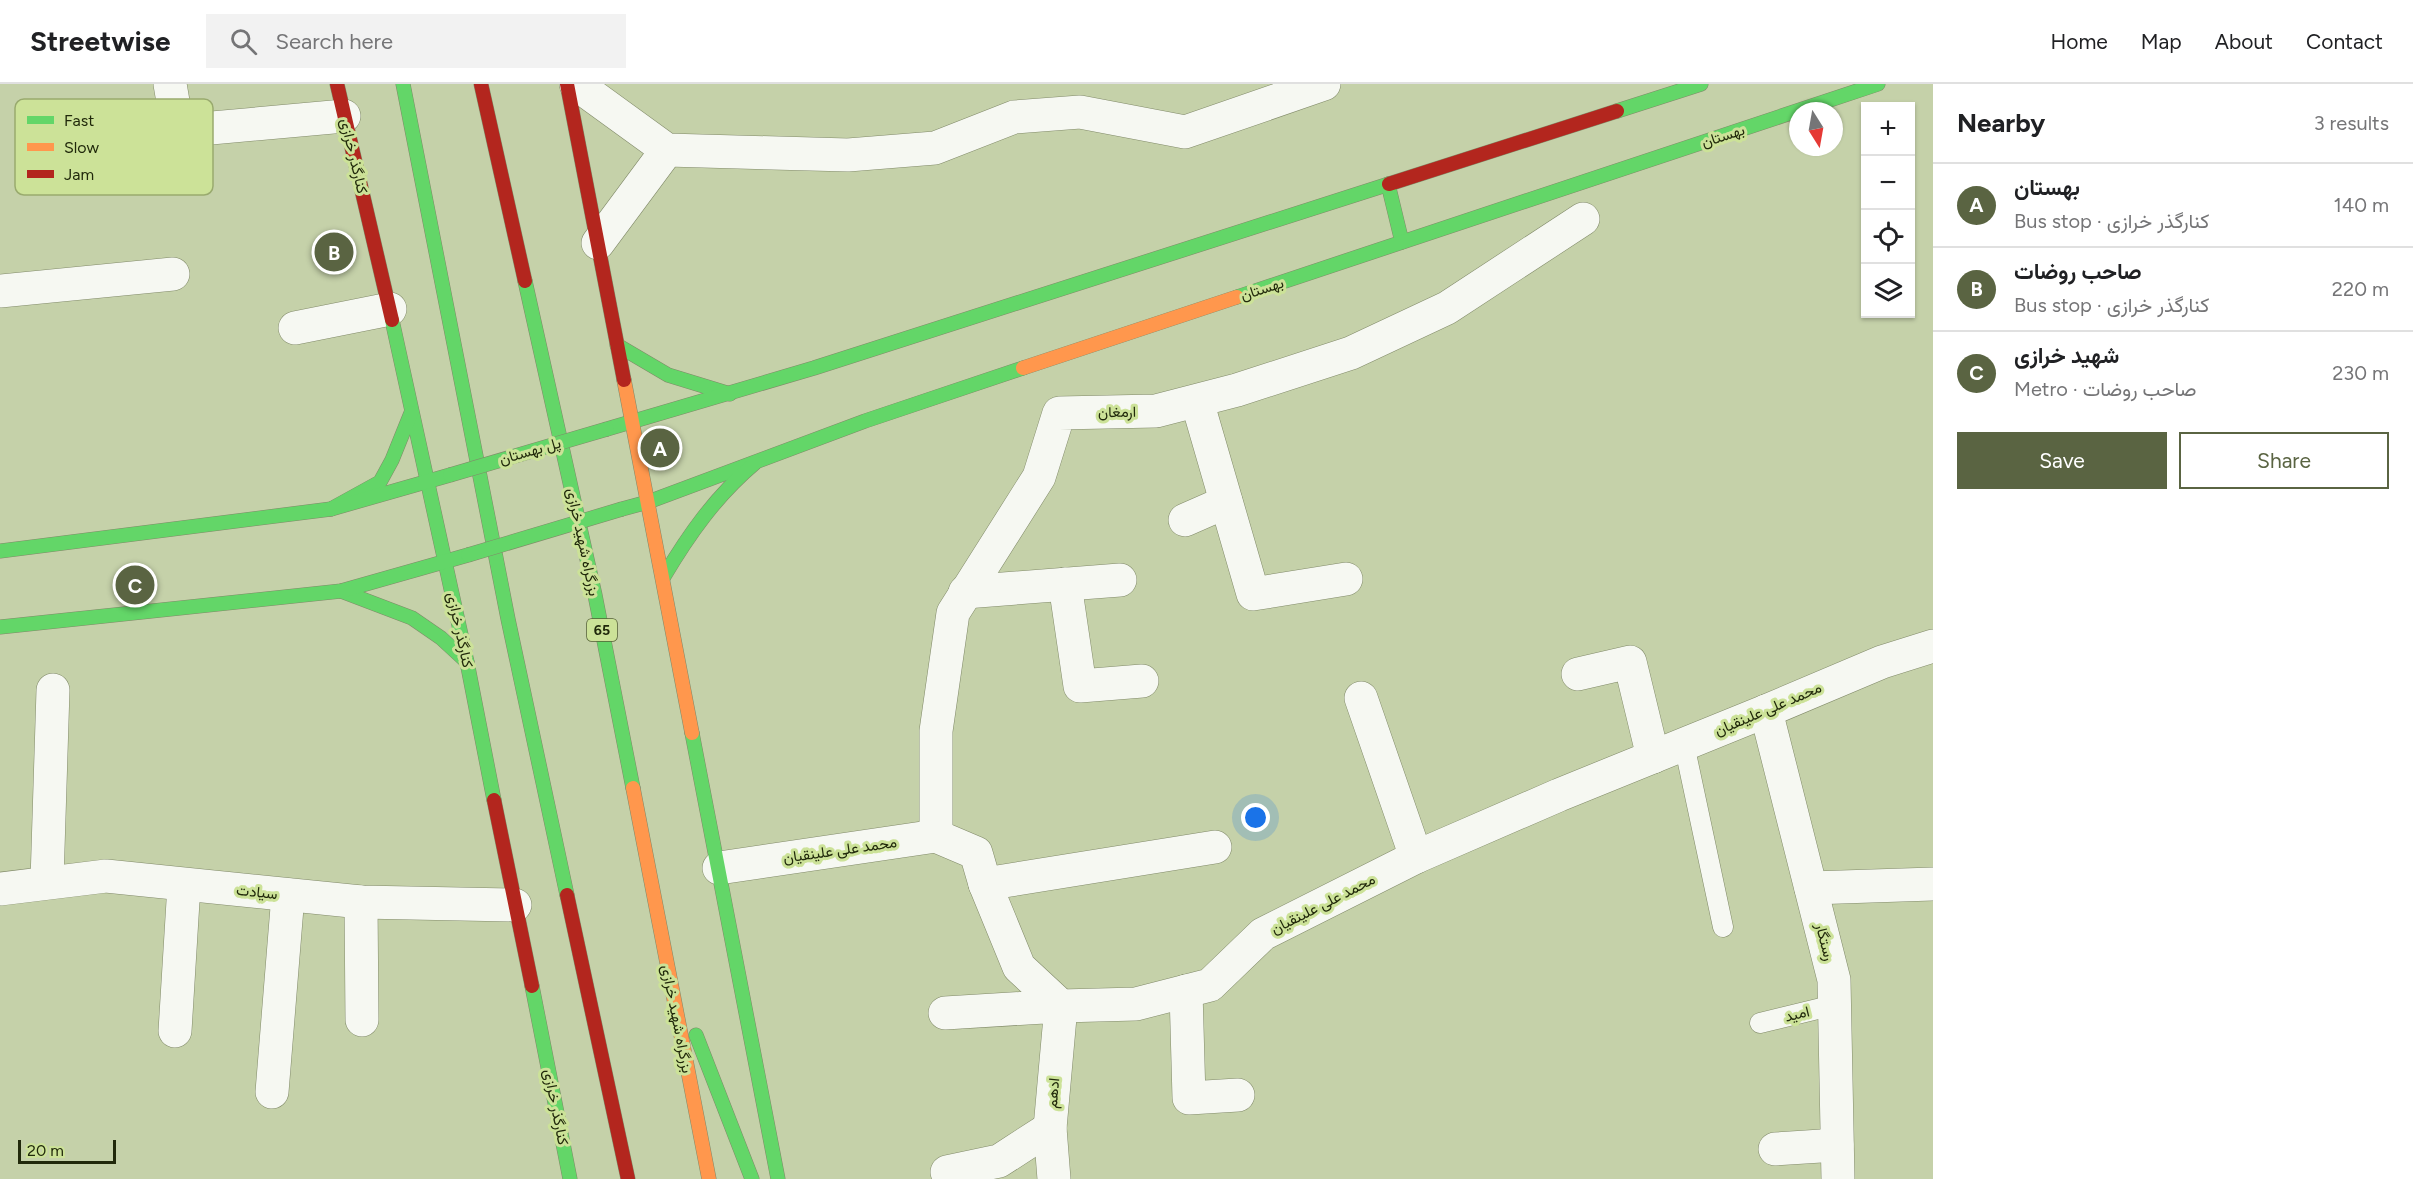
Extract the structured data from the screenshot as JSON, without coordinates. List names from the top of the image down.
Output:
{
  "streets": {
    "main road": [
      "بهستان",
      "کنارگذر خرازی",
      "پل بهستان",
      "بزرگراه شهید خرازی",
      "65"
    ],
    "street": [
      "ارمغان",
      "محمد علی علینقیان",
      "سیادت",
      "رستگار",
      "ادهم"
    ],
    "lane": ["امید"]
  },
  "crossings": [
    ["کنارگذر خرازی", "پل بهستان"],
    ["کنارگذر خرازی", "سیادت"],
    ["ارمغان", "محمد علی علینقیان"],
    ["محمد علی علینقیان", "رستگار"],
    ["محمد علی علینقیان", "ادهم"],
    ["رستگار", "امید"]
  ],
  "legend": ["Fast", "Slow", "Jam"],
  "scale_bar": "20 m",
  "north": "bottom",
  "page": {
    "header": "Streetwise",
    "search": "Search here",
    "nav": [
      "Home",
      "Map",
      "About",
      "Contact"
    ],
    "heading": ["Nearby", "3 results"],
    "map_buttons": ["+", "−"],
    "list": [
      {
        "mark": "A",
        "name": "بهستان",
        "note": "Bus stop · کنارگذر خرازی",
        "value": "140 m"
      },
      {
        "mark": "B",
        "name": "صاحب روضات",
        "note": "Bus stop · کنارگذر خرازی",
        "value": "220 m"
      },
      {
        "mark": "C",
        "name": "شهید خرازی",
        "note": "Metro · صاحب روضات",
        "value": "230 m"
      }
    ],
    "pins": ["B", "A", "C"],
    "buttons": ["Save", "Share"],
    "scale": "20 m"
  }
}
